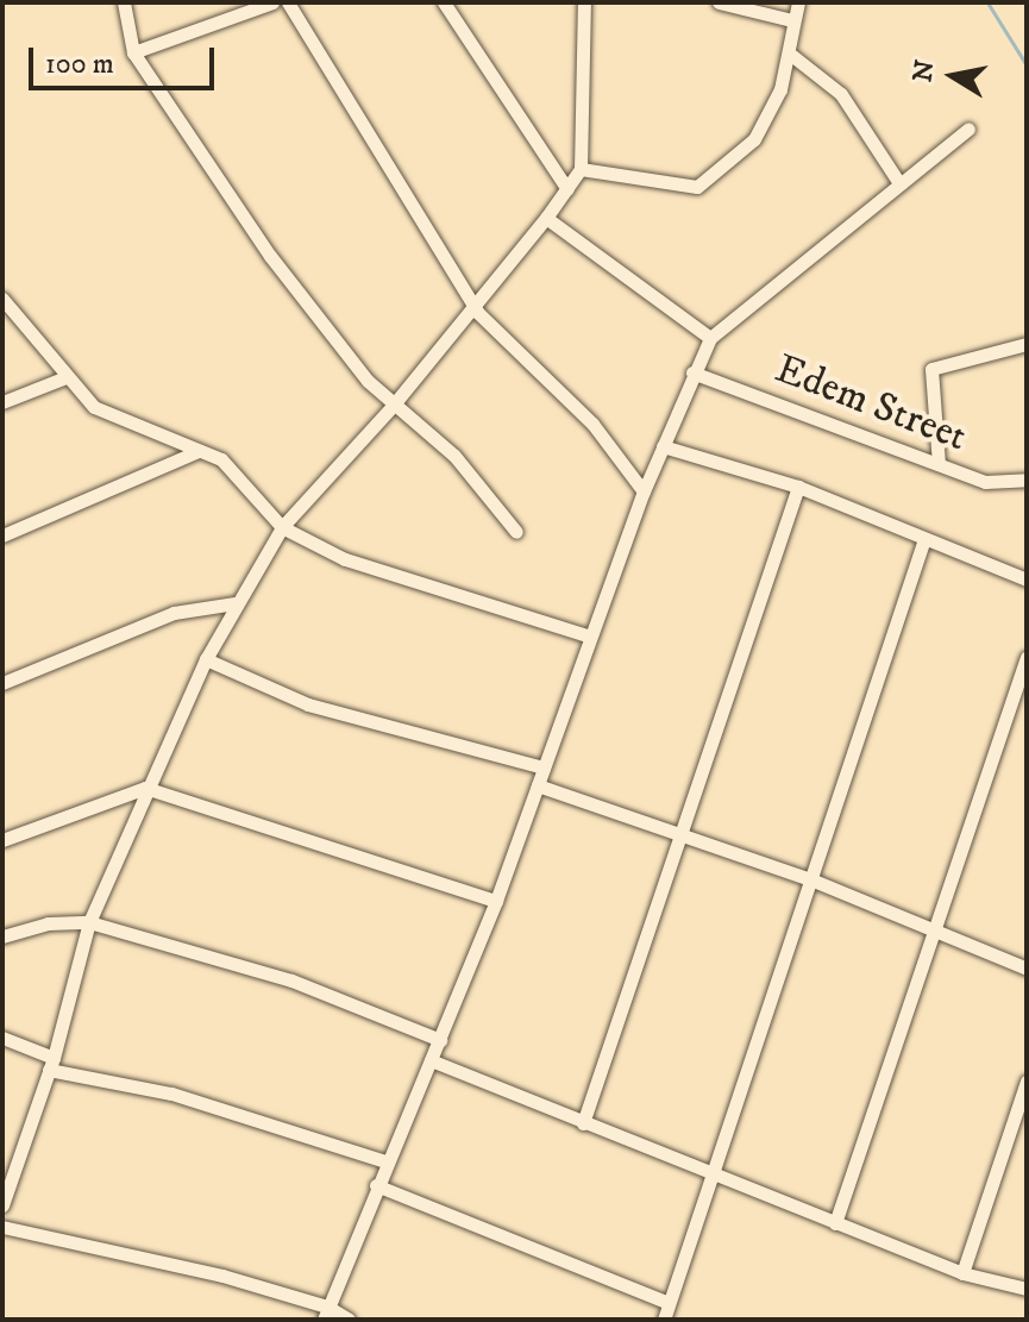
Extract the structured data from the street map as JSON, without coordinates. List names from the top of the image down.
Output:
{
  "streets": {
    "street": ["Edem Street"]
  },
  "scale_bar": "100 m",
  "north": "left"
}
